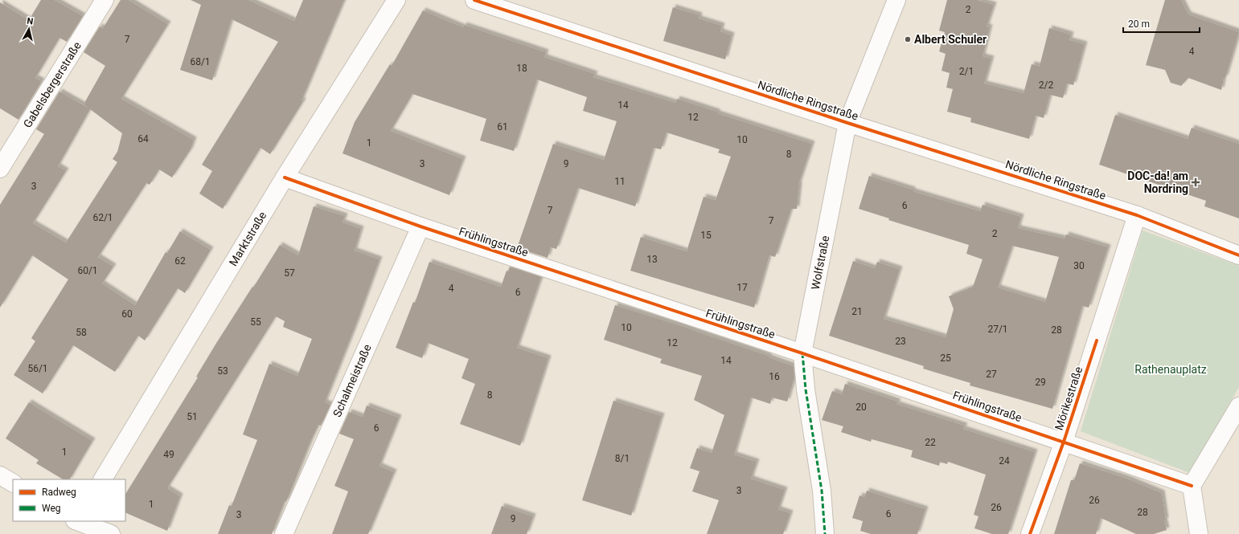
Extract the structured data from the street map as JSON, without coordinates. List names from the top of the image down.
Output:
{
  "streets": {
    "street": [
      "Gabelsbergerstraße",
      "Nördliche Ringstraße",
      "Marktstraße",
      "Frühlingstraße",
      "Wolfstraße",
      "Schalmeistraße",
      "Mörikestraße"
    ]
  },
  "crossings": [
    ["Nördliche Ringstraße", "Wolfstraße"],
    ["Nördliche Ringstraße", "Mörikestraße"],
    ["Marktstraße", "Frühlingstraße"],
    ["Frühlingstraße", "Wolfstraße"],
    ["Frühlingstraße", "Schalmeistraße"],
    ["Frühlingstraße", "Mörikestraße"]
  ],
  "parks": ["Rathenauplatz"],
  "places": {
    "other": ["Albert Schuler"],
    "health": ["DOC-da! am Nordring"]
  },
  "house_numbers": [
    "2",
    "7",
    "4",
    "68/1",
    "18",
    "2/1",
    "2/2",
    "14",
    "12",
    "61",
    "64",
    "10",
    "1",
    "8",
    "3",
    "9",
    "11",
    "3",
    "6",
    "7",
    "62/1",
    "7",
    "2",
    "15",
    "13",
    "62",
    "30",
    "60/1",
    "57",
    "17",
    "4",
    "6",
    "21",
    "60",
    "55",
    "10",
    "27/1",
    "28",
    "58",
    "23",
    "12",
    "25",
    "14",
    "56/1",
    "53",
    "27",
    "16",
    "29",
    "8",
    "20",
    "51",
    "6",
    "22",
    "1",
    "49",
    "8/1",
    "24",
    "3",
    "26",
    "1",
    "26",
    "28",
    "6",
    "3",
    "9"
  ],
  "legend": ["Radweg", "Weg"],
  "scale_bar": "20 m",
  "north": "top"
}
